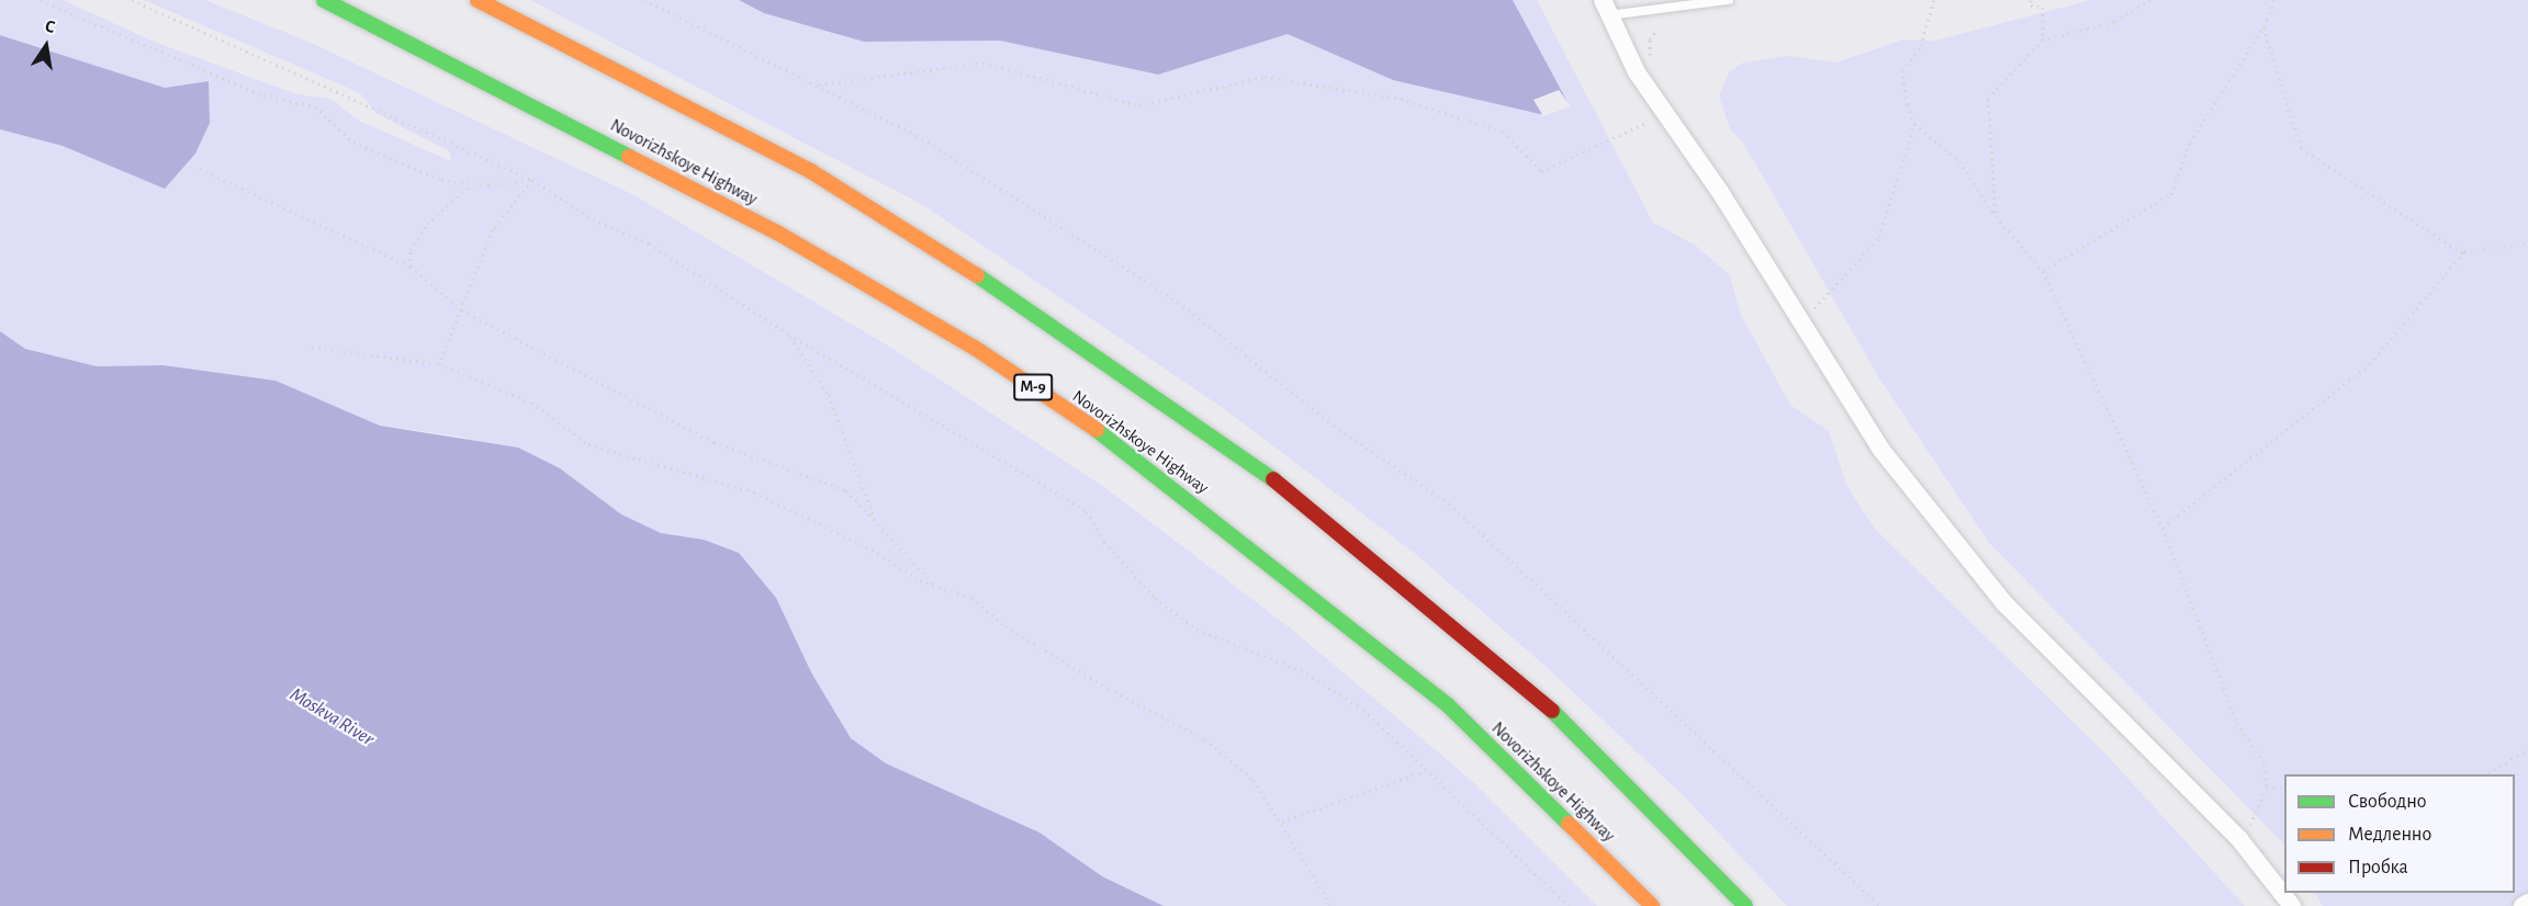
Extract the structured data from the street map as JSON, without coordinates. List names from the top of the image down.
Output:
{
  "streets": {
    "highway": ["Novorizhskoye Highway", "М-9"]
  },
  "water": ["Moskva River"],
  "legend": ["Свободно", "Медленно", "Пробка"],
  "north": "top"
}
